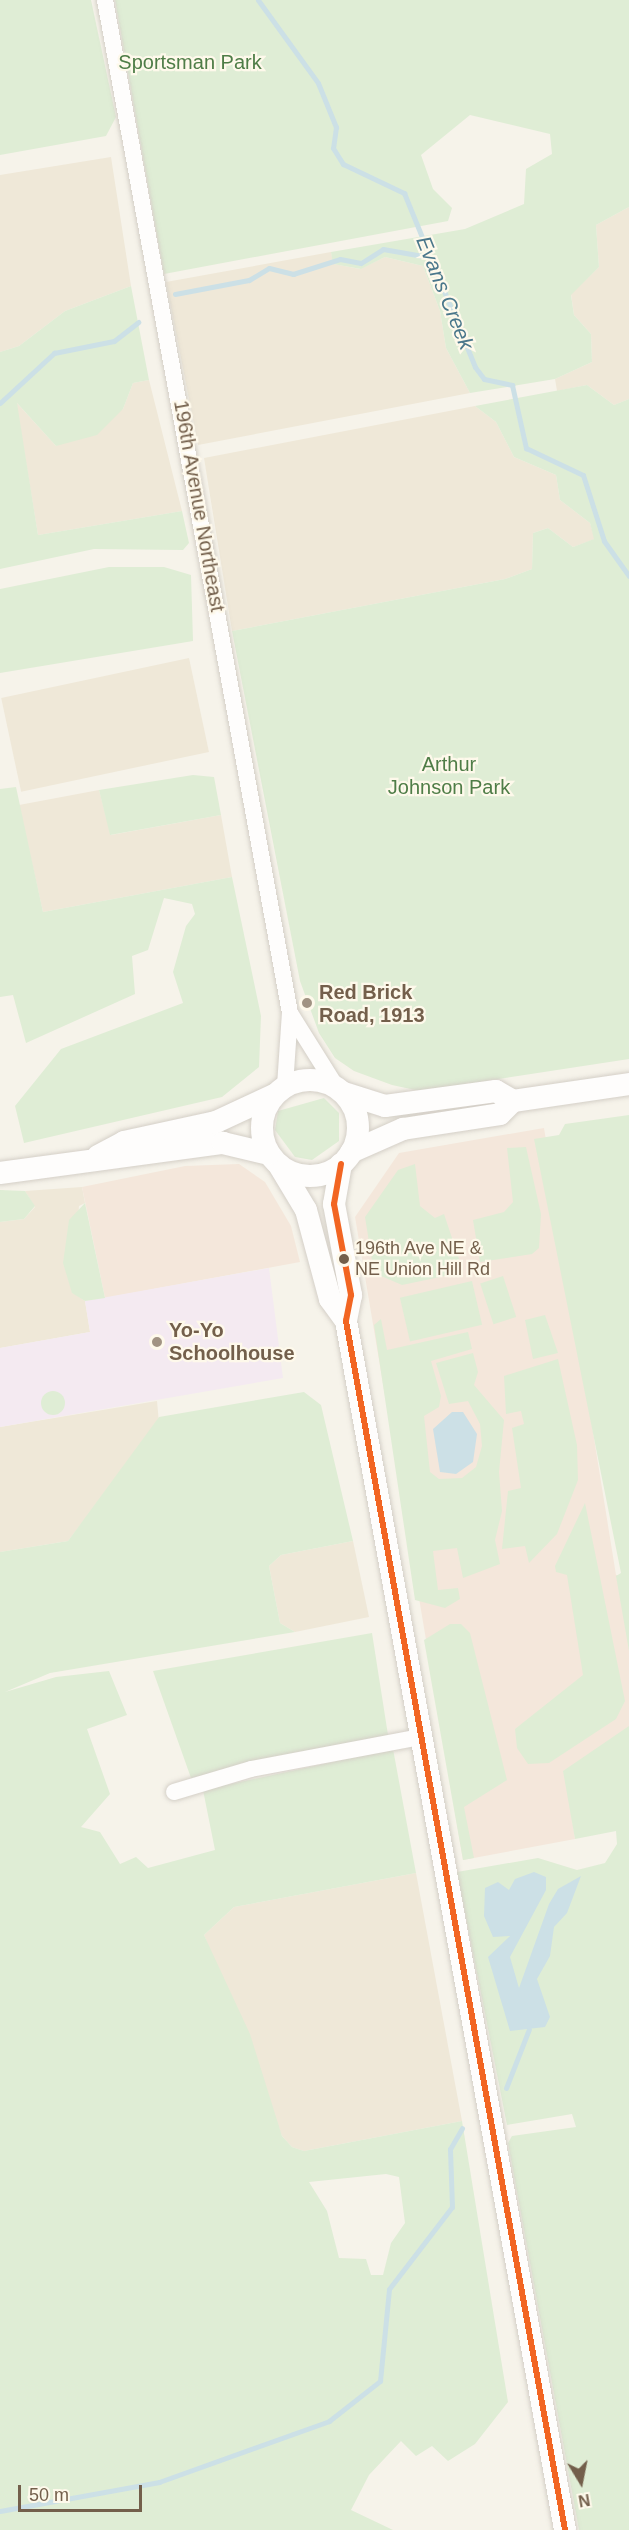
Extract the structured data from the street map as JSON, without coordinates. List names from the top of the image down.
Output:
{
  "streets": {
    "street": ["196th Avenue Northeast"]
  },
  "water": ["Evans Creek"],
  "parks": ["Sportsman Park", "Arthur Johnson Park"],
  "places": ["Red Brick Road, 1913", "196th Ave NE & NE Union Hill Rd", "Yo-Yo Schoolhouse"],
  "scale_bar": "50 m",
  "north": "bottom"
}
